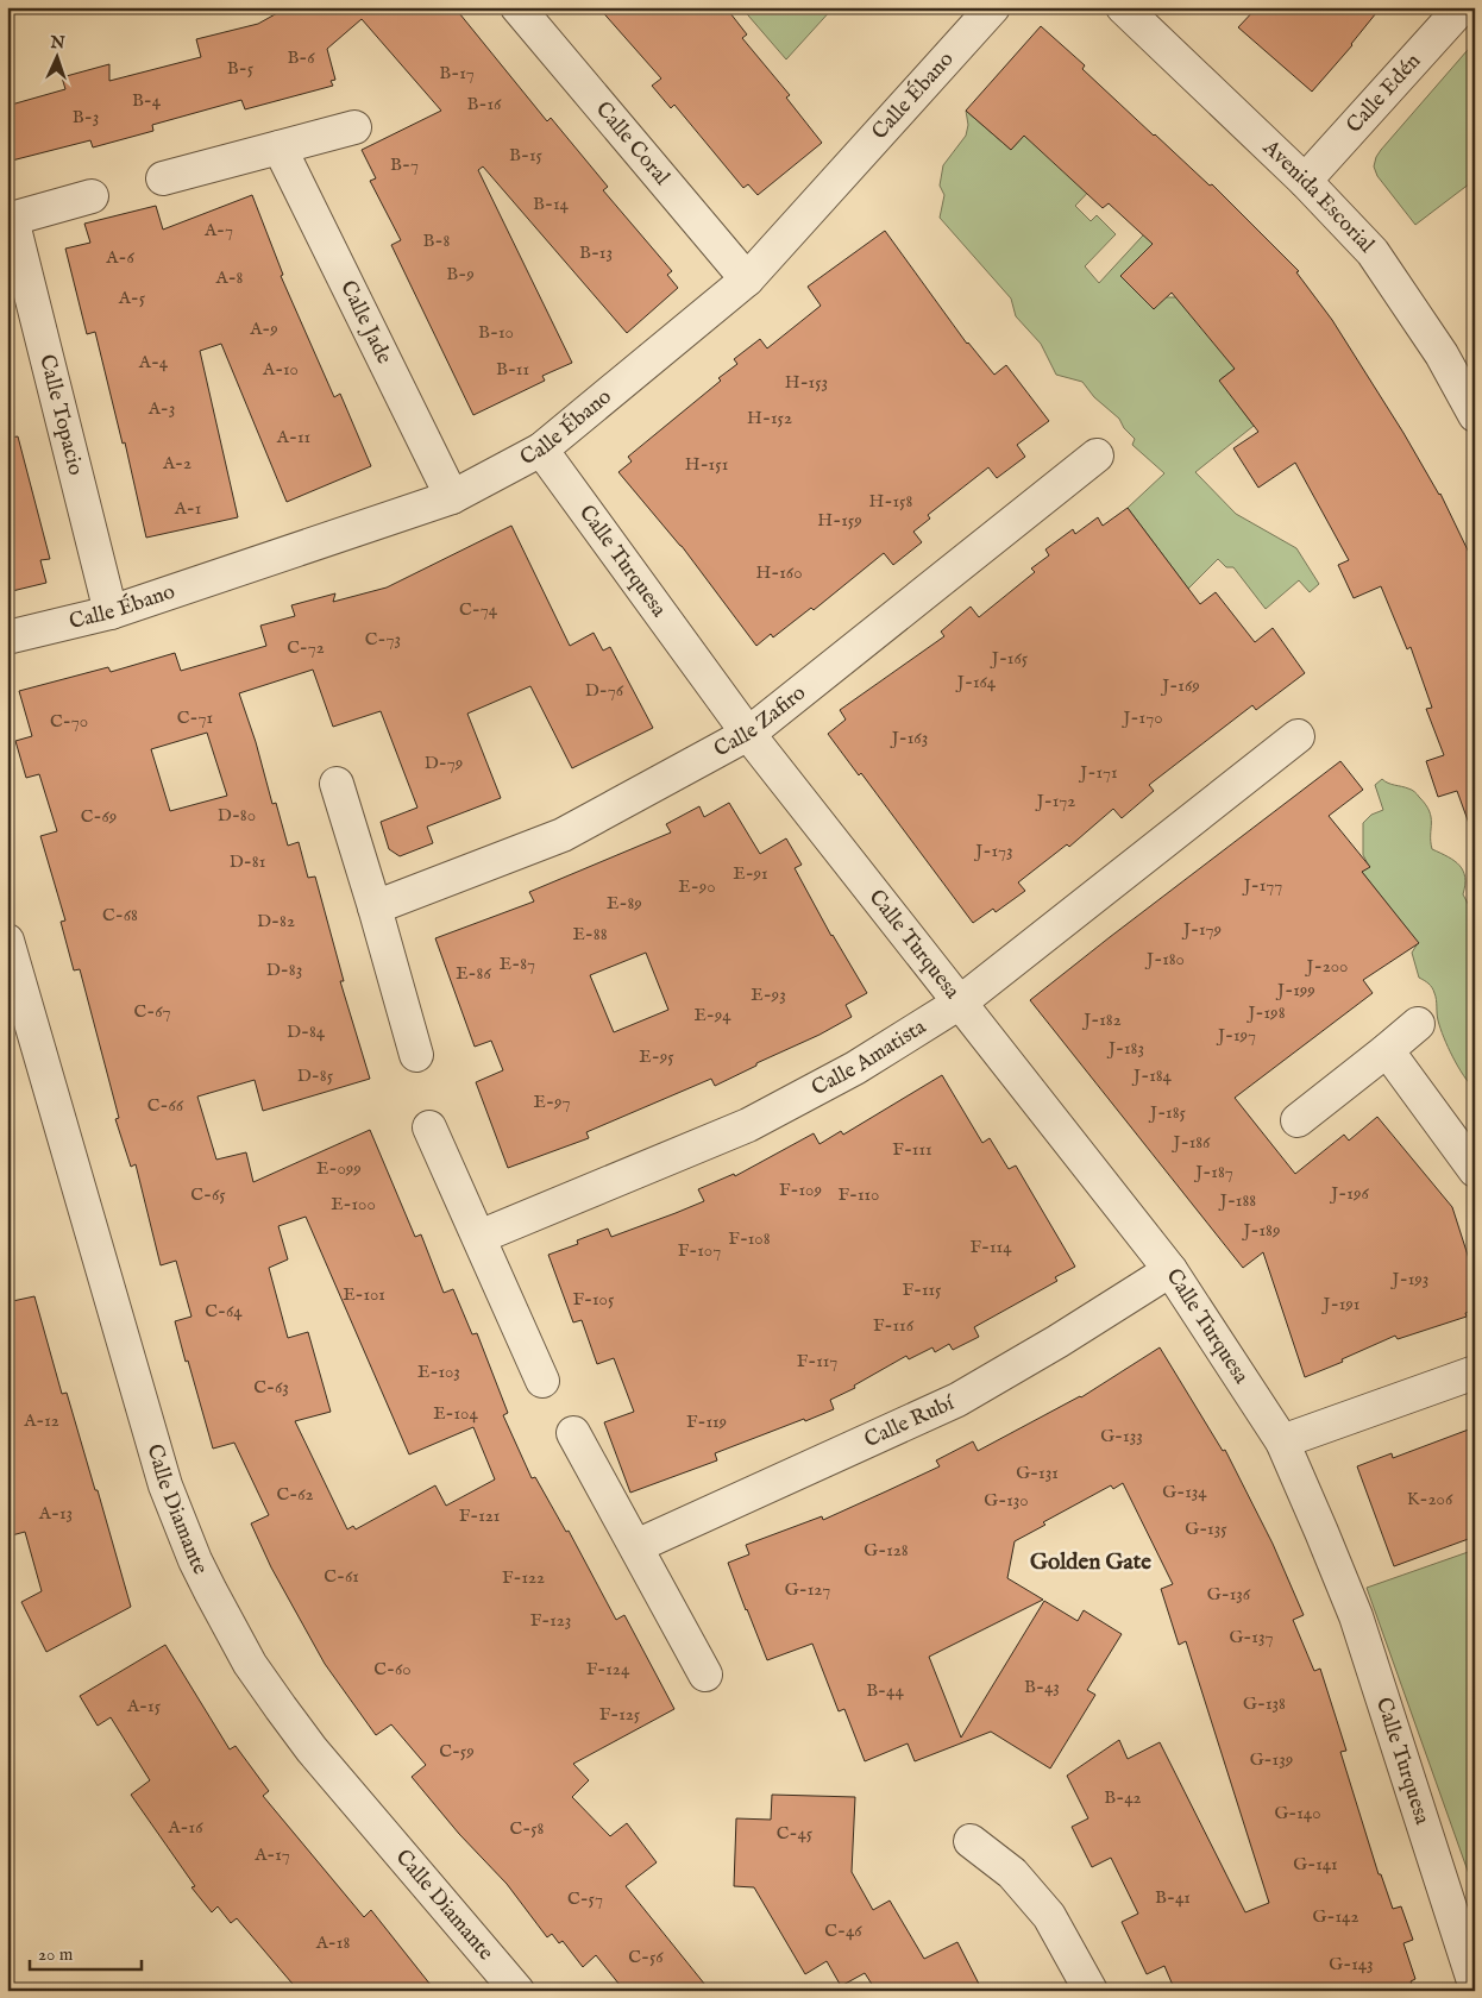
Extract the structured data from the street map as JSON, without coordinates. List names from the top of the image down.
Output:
{
  "streets": {
    "street": [
      "Calle Edén",
      "Calle Ébano",
      "Calle Coral",
      "Avenida Escorial",
      "Calle Jade",
      "Calle Topacio",
      "Calle Turquesa",
      "Calle Zafiro",
      "Calle Amatista",
      "Calle Rubí",
      "Calle Diamante"
    ]
  },
  "crossings": [
    ["Calle Edén", "Avenida Escorial"],
    ["Calle Ébano", "Calle Coral"],
    ["Calle Ébano", "Calle Jade"],
    ["Calle Ébano", "Calle Topacio"],
    ["Calle Ébano", "Calle Turquesa"],
    ["Calle Turquesa", "Calle Zafiro"],
    ["Calle Turquesa", "Calle Amatista"],
    ["Calle Turquesa", "Calle Rubí"]
  ],
  "districts": ["Golden Gate"],
  "house_numbers": [
    "B-6",
    "B-5",
    "B-17",
    "B-4",
    "B-16",
    "B-3",
    "B-15",
    "B-7",
    "B-14",
    "A-7",
    "B-8",
    "B-13",
    "A-6",
    "B-9",
    "A-8",
    "A-5",
    "A-9",
    "B-10",
    "A-4",
    "A-10",
    "B-11",
    "H-153",
    "A-3",
    "H-152",
    "A-11",
    "A-2",
    "H-151",
    "H-158",
    "A-1",
    "H-159",
    "H-160",
    "C-74",
    "C-73",
    "C-72",
    "J-165",
    "J-164",
    "J-169",
    "D-76",
    "C-71",
    "J-170",
    "C-70",
    "J-163",
    "D-79",
    "J-171",
    "J-172",
    "D-80",
    "C-69",
    "J-173",
    "D-81",
    "E-91",
    "J-177",
    "E-90",
    "E-89",
    "C-68",
    "D-82",
    "J-179",
    "E-88",
    "J-180",
    "E-87",
    "J-200",
    "D-83",
    "E-86",
    "J-199",
    "E-93",
    "C-67",
    "J-198",
    "E-94",
    "J-182",
    "D-84",
    "J-197",
    "J-183",
    "E-95",
    "D-85",
    "J-184",
    "E-97",
    "C-66",
    "J-185",
    "J-186",
    "F-111",
    "E-099",
    "J-187",
    "F-109",
    "J-196",
    "C-65",
    "F-110",
    "J-188",
    "E-100",
    "J-189",
    "F-108",
    "F-114",
    "F-107",
    "J-193",
    "F-115",
    "E-101",
    "F-105",
    "J-191",
    "C-64",
    "F-116",
    "F-117",
    "E-103",
    "C-63",
    "E-104",
    "A-12",
    "F-119",
    "G-133",
    "G-131",
    "G-134",
    "C-62",
    "K-206",
    "G-130",
    "A-13",
    "F-121",
    "G-135",
    "G-128",
    "C-61",
    "F-122",
    "G-127",
    "G-136",
    "F-123",
    "G-137",
    "C-60",
    "F-124",
    "B-43",
    "B-44",
    "G-138",
    "A-15",
    "F-125",
    "C-59",
    "G-139",
    "B-42",
    "G-140",
    "A-16",
    "C-58",
    "C-45",
    "A-17",
    "G-141",
    "B-41",
    "C-57",
    "G-142",
    "C-46",
    "A-18",
    "C-56",
    "G-143"
  ],
  "scale_bar": "20 m",
  "north": "top"
}
